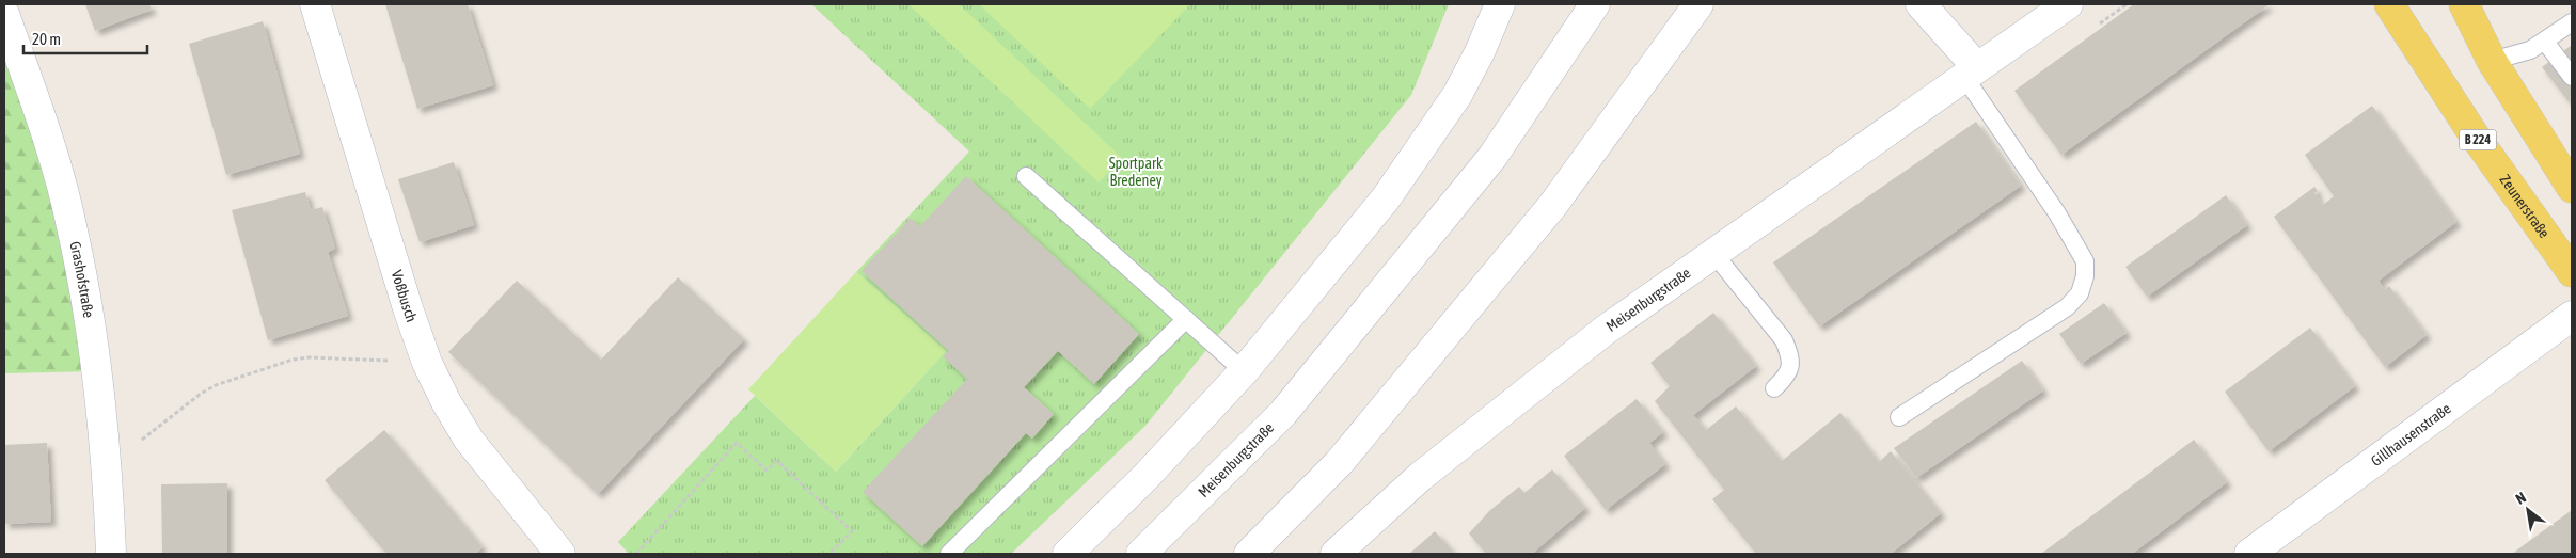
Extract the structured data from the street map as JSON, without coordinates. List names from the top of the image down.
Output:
{
  "streets": {
    "main road": ["B 224", "Zeunerstraße"],
    "street": [
      "Grashofstraße",
      "Voßbusch",
      "Meisenburgstraße",
      "Gillhausenstraße"
    ]
  },
  "parks": ["Sportpark Bredeney"],
  "scale_bar": "20 m",
  "north": "top left"
}
